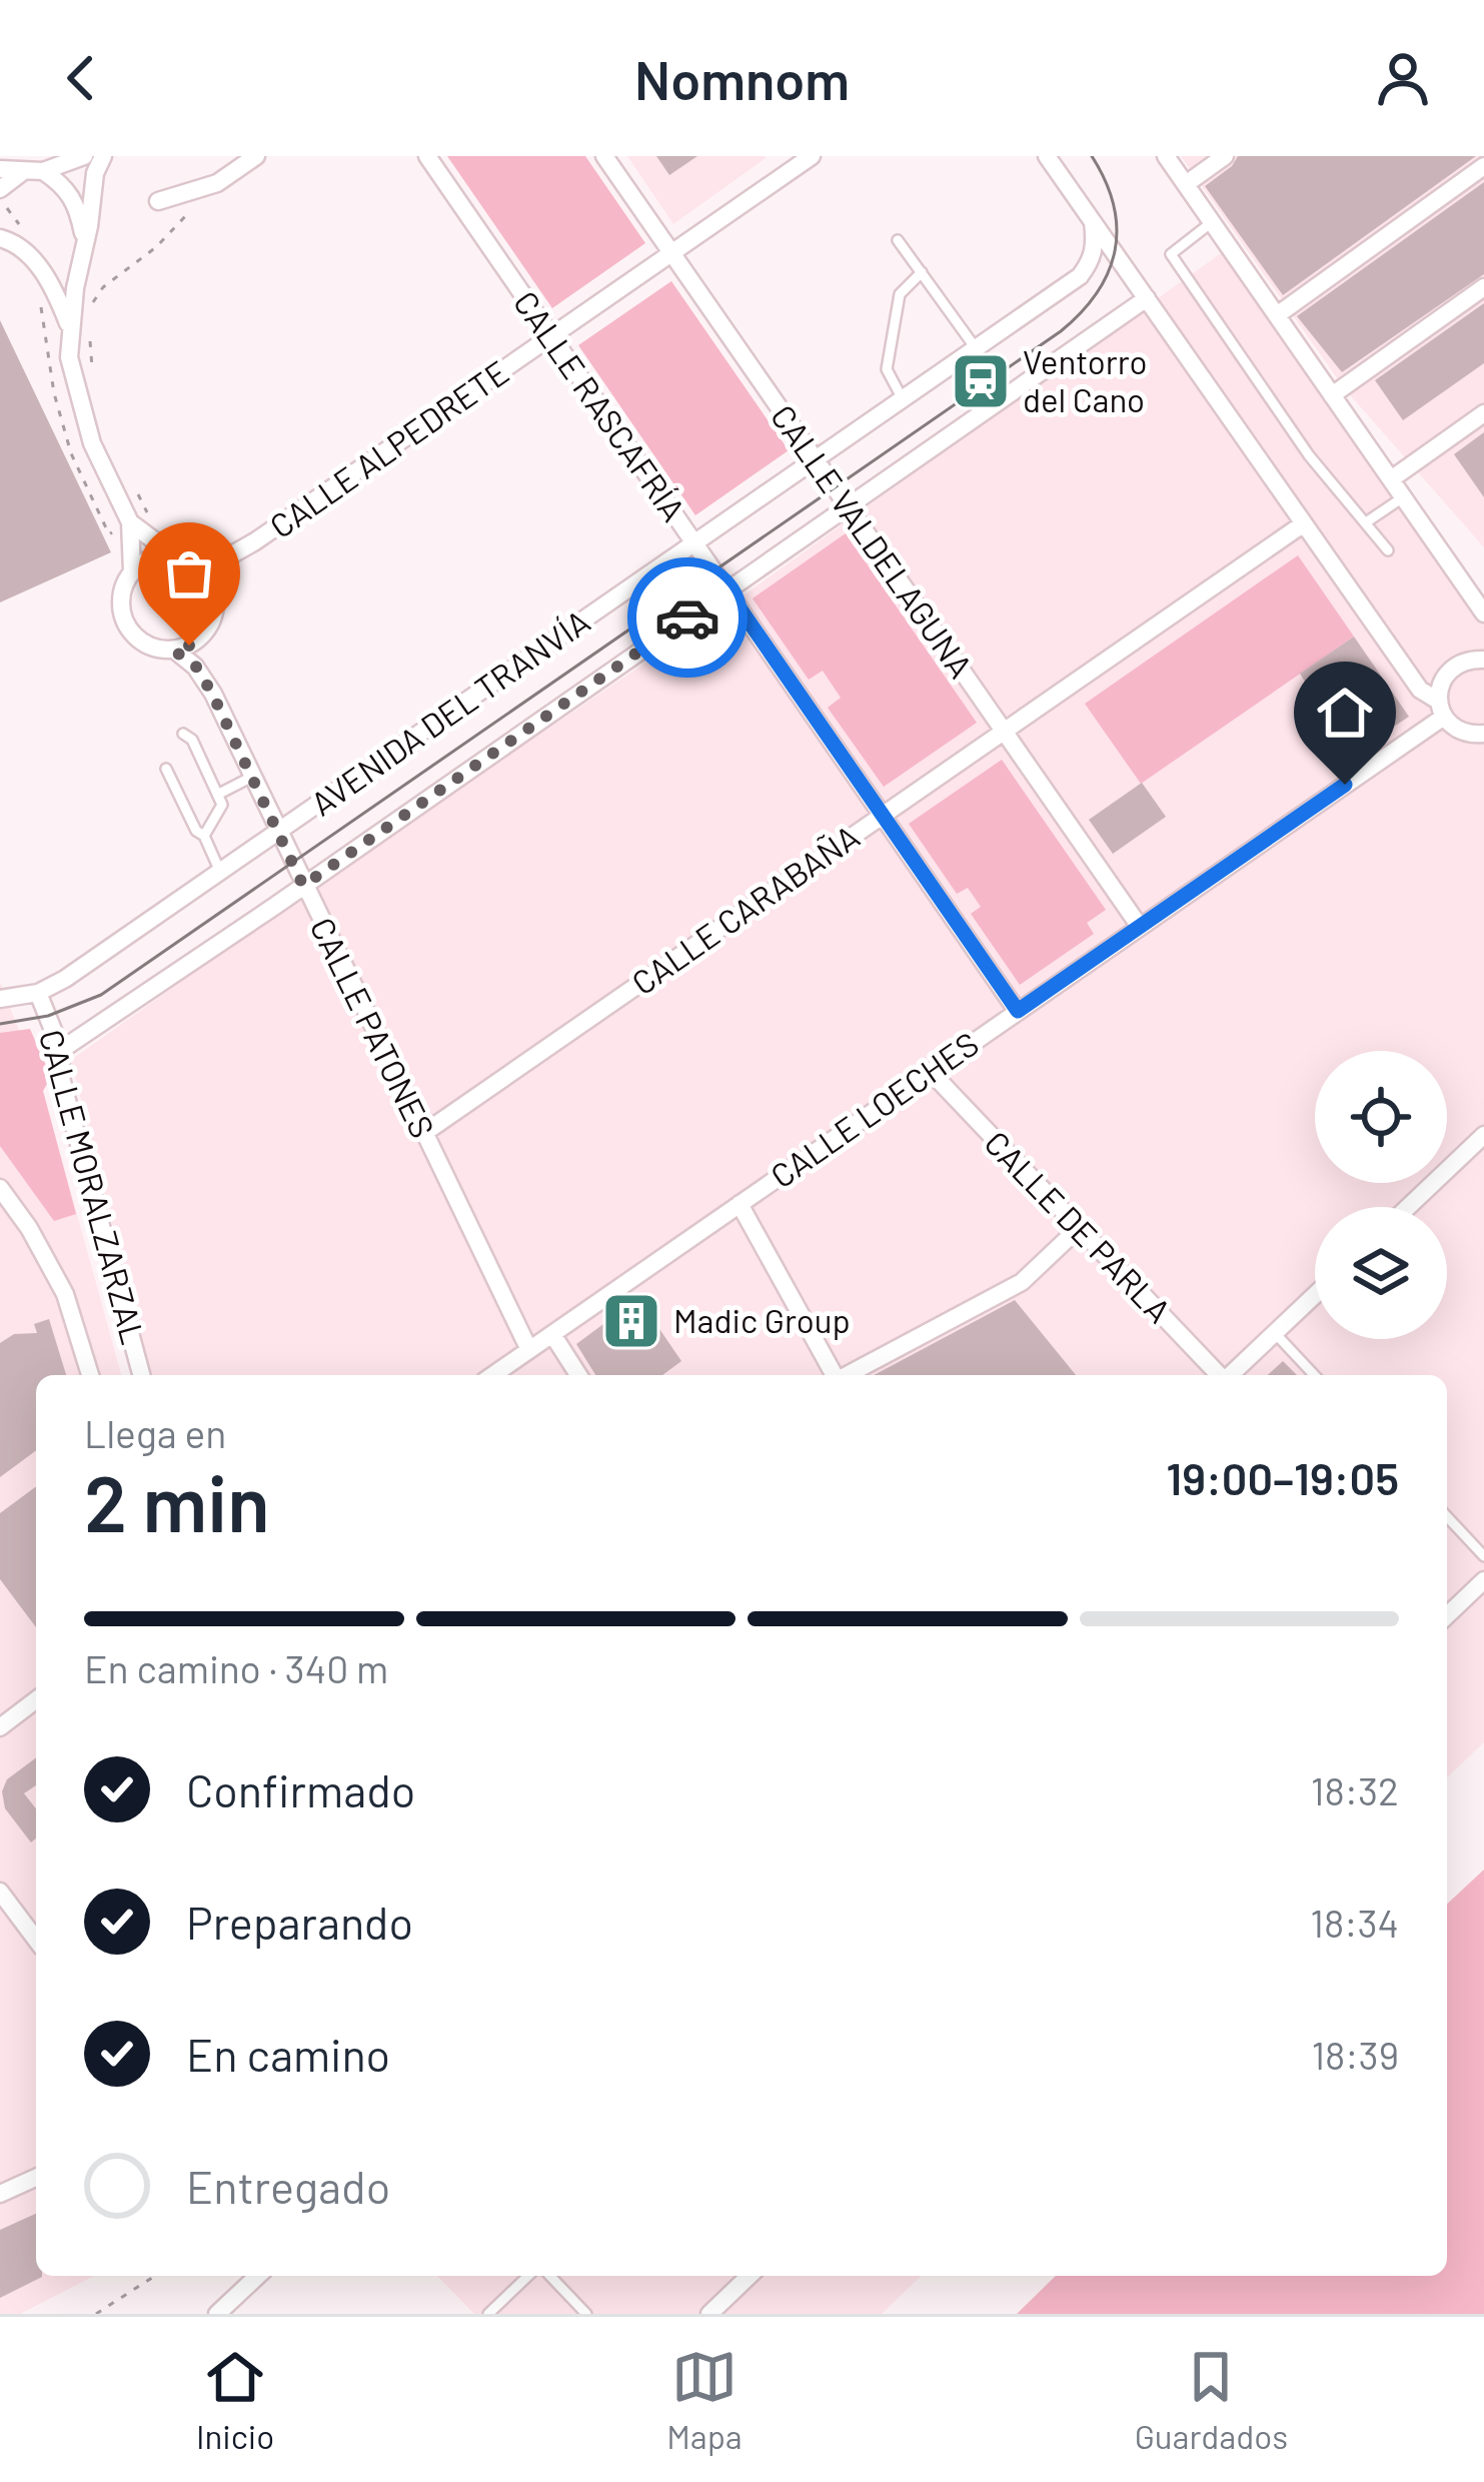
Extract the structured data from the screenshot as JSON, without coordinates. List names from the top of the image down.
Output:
{
  "streets": {
    "street": [
      "CALLE RASCAFRÍA",
      "CALLE ALPEDRETE",
      "CALLE VALDELAGUNA",
      "AVENIDA DEL TRANVÍA",
      "CALLE CARABAÑA",
      "CALLE PATONES",
      "CALLE LOECHES",
      "CALLE MORALZARZAL",
      "CALLE DE PARLA"
    ]
  },
  "crossings": [
    ["CALLE RASCAFRÍA", "CALLE ALPEDRETE"],
    ["CALLE RASCAFRÍA", "AVENIDA DEL TRANVÍA"],
    ["CALLE RASCAFRÍA", "CALLE CARABAÑA"],
    ["CALLE RASCAFRÍA", "CALLE LOECHES"],
    ["CALLE ALPEDRETE", "CALLE VALDELAGUNA"],
    ["CALLE ALPEDRETE", "CALLE PATONES"],
    ["CALLE VALDELAGUNA", "AVENIDA DEL TRANVÍA"],
    ["CALLE VALDELAGUNA", "CALLE CARABAÑA"],
    ["CALLE VALDELAGUNA", "CALLE LOECHES"],
    ["AVENIDA DEL TRANVÍA", "CALLE PATONES"],
    ["AVENIDA DEL TRANVÍA", "CALLE MORALZARZAL"],
    ["CALLE CARABAÑA", "CALLE PATONES"],
    ["CALLE PATONES", "CALLE LOECHES"],
    ["CALLE LOECHES", "CALLE DE PARLA"]
  ],
  "places": {
    "station": ["Ventorro del Cano"],
    "building": ["Madic Group"]
  },
  "page": {
    "header": "Nomnom",
    "heading": ["2 min", "Llega en", "19:00–19:05"],
    "bar": "En camino · 340 m",
    "list": [
      ["Confirmado", "18:32"],
      ["Preparando", "18:34"],
      ["En camino", "18:39"],
      "Entregado"
    ],
    "tabs": ["Inicio", "Mapa", "Guardados"]
  }
}
